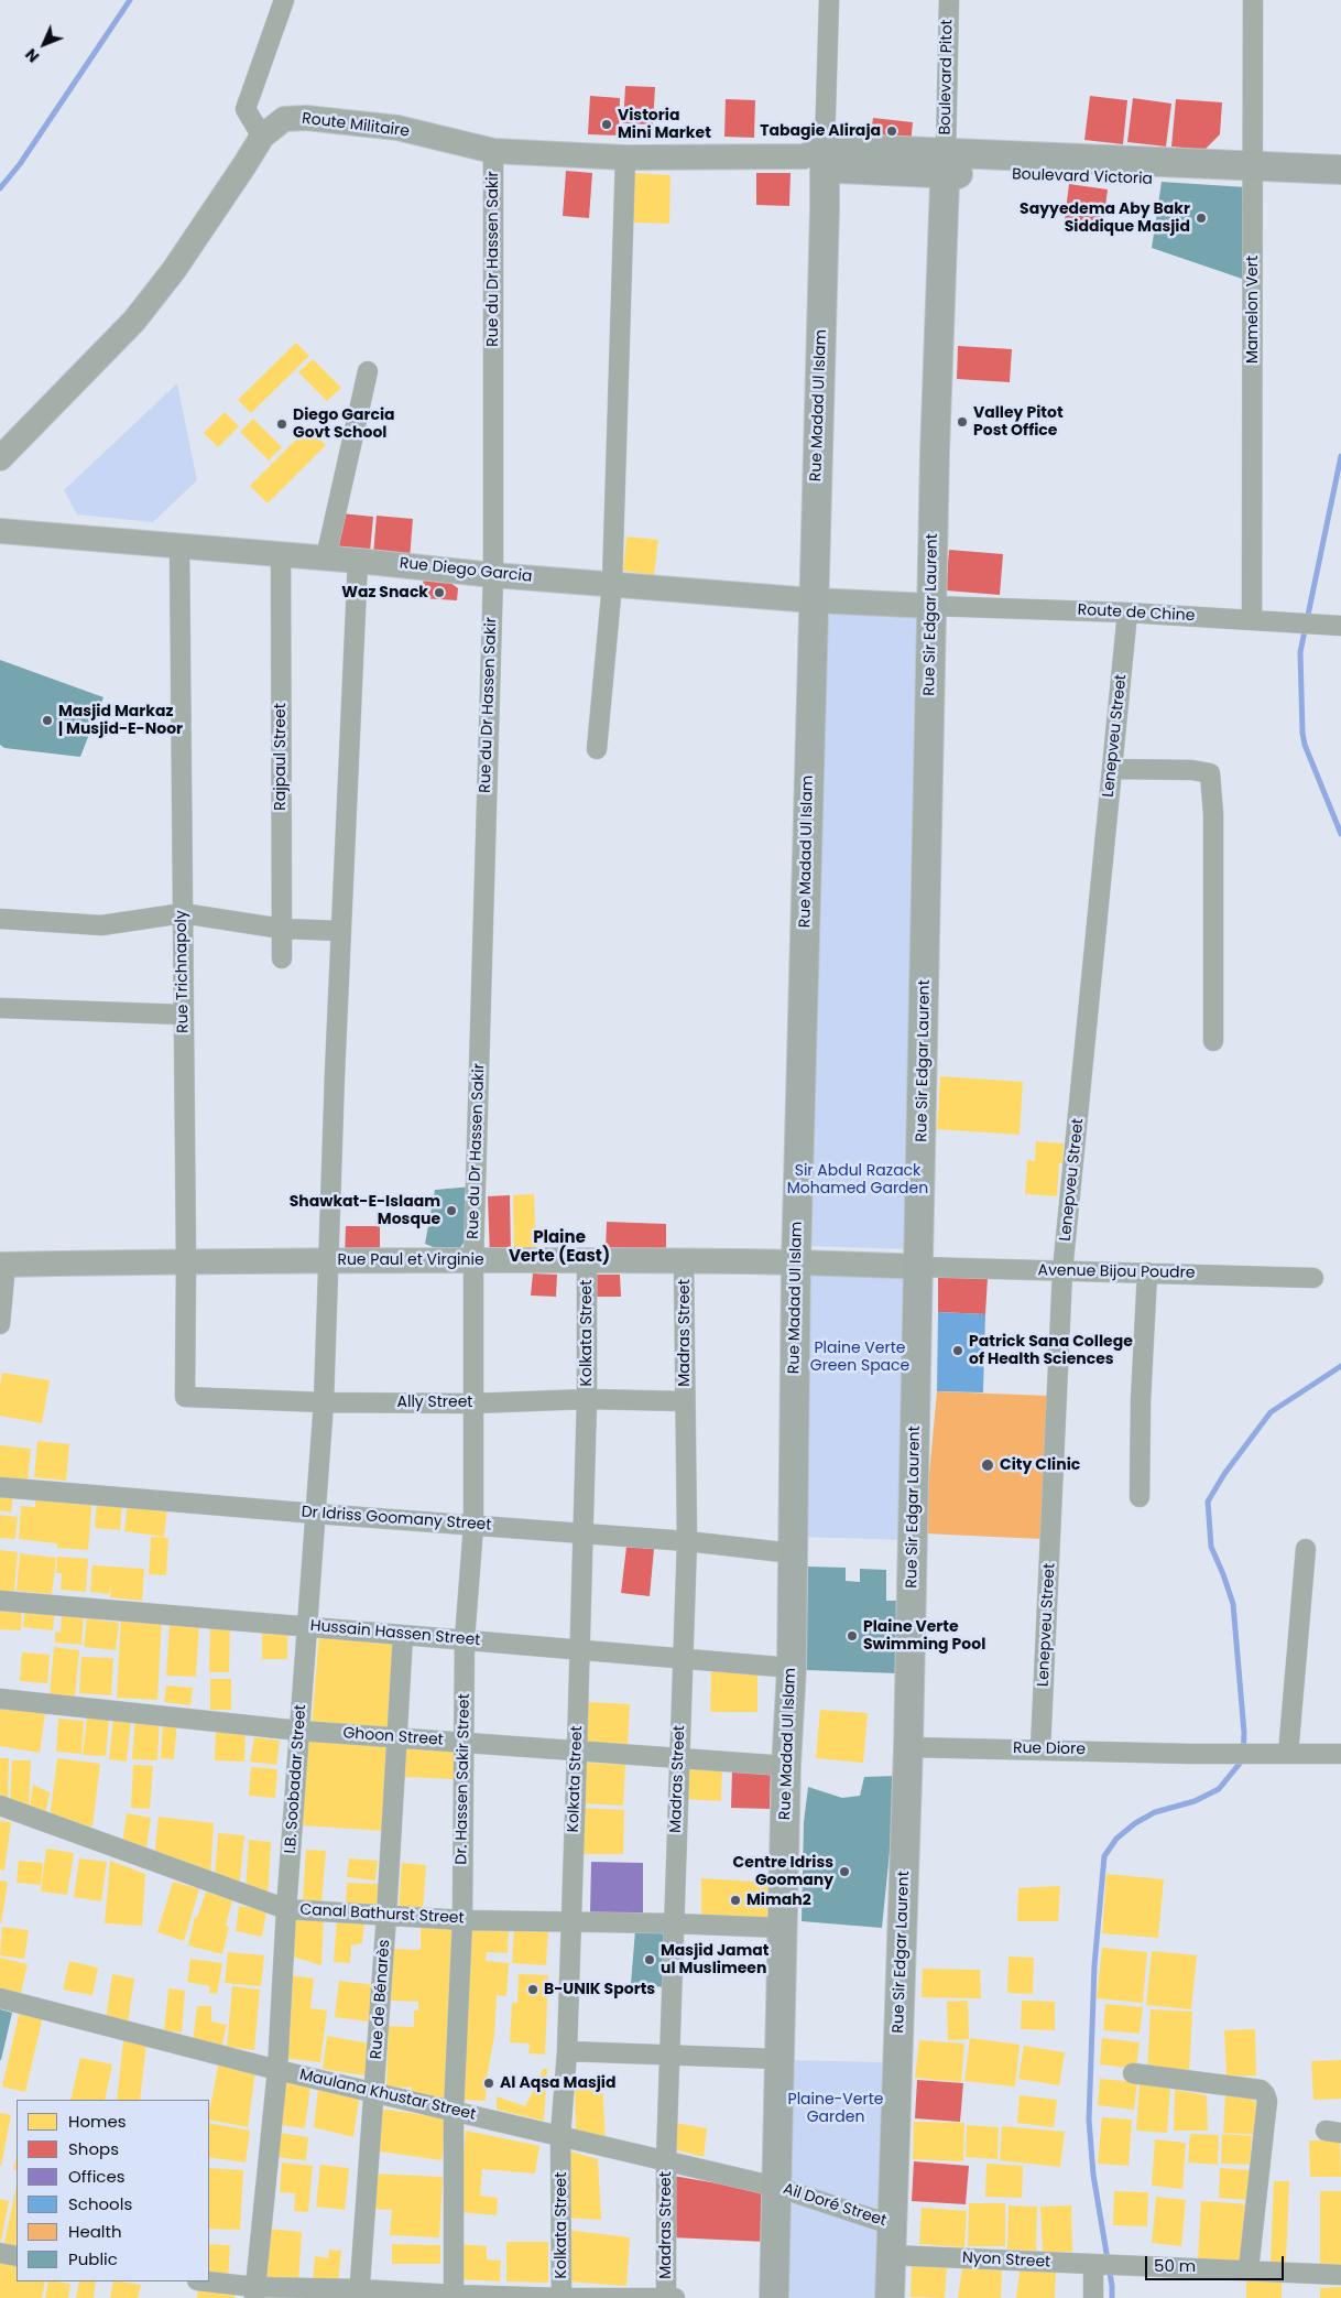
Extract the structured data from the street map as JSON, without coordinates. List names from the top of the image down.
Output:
{
  "streets": {
    "main road": ["Boulevard Victoria", "Rue Madad Ul Islam", "Rue Sir Edgar Laurent"],
    "street": [
      "Boulevard Pitot",
      "Route Militaire",
      "Rue du Dr Hassen Sakir",
      "Mamelon Vert",
      "Rue Diego Garcia",
      "Route de Chine",
      "Lenepveu Street",
      "Rajpaul Street",
      "Rue Trichnapoly",
      "Rue Paul et Virginie",
      "Avenue Bijou Poudre",
      "Kolkata Street",
      "Madras Street",
      "Ally Street",
      "Dr Idriss Goomany Street",
      "Hussain Hassen Street",
      "Ghoon Street",
      "Rue Diore",
      "I.B. Soobadar Street",
      "Dr. Hassen Sakir Street",
      "Canal Bathurst Street",
      "Rue de Bénarès",
      "Maulana Khustar Street",
      "Ail Doré Street",
      "Nyon Street"
    ]
  },
  "crossings": [
    ["Boulevard Pitot", "Boulevard Victoria"],
    ["Boulevard Pitot", "Rue Sir Edgar Laurent"],
    ["Route Militaire", "Boulevard Victoria"],
    ["Route Militaire", "Rue du Dr Hassen Sakir"],
    ["Route Militaire", "Rue Madad Ul Islam"],
    ["Boulevard Victoria", "Mamelon Vert"],
    ["Boulevard Victoria", "Rue Madad Ul Islam"],
    ["Boulevard Victoria", "Rue Sir Edgar Laurent"],
    ["Rue du Dr Hassen Sakir", "Rue Diego Garcia"],
    ["Rue du Dr Hassen Sakir", "Rue Paul et Virginie"],
    ["Rue du Dr Hassen Sakir", "Dr. Hassen Sakir Street"],
    ["Mamelon Vert", "Route de Chine"],
    ["Rue Madad Ul Islam", "Rue Diego Garcia"],
    ["Rue Madad Ul Islam", "Rue Paul et Virginie"],
    ["Rue Madad Ul Islam", "Dr Idriss Goomany Street"],
    ["Rue Madad Ul Islam", "Hussain Hassen Street"],
    ["Rue Madad Ul Islam", "Ghoon Street"],
    ["Rue Madad Ul Islam", "Canal Bathurst Street"],
    ["Rue Madad Ul Islam", "Maulana Khustar Street"],
    ["Rue Madad Ul Islam", "Ail Doré Street"],
    ["Rue Diego Garcia", "Route de Chine"],
    ["Rue Diego Garcia", "Rue Sir Edgar Laurent"],
    ["Rue Diego Garcia", "Rajpaul Street"],
    ["Rue Diego Garcia", "Rue Trichnapoly"],
    ["Rue Diego Garcia", "I.B. Soobadar Street"],
    ["Route de Chine", "Rue Sir Edgar Laurent"],
    ["Route de Chine", "Lenepveu Street"],
    ["Rue Sir Edgar Laurent", "Rue Paul et Virginie"],
    ["Rue Sir Edgar Laurent", "Avenue Bijou Poudre"],
    ["Rue Sir Edgar Laurent", "Rue Diore"],
    ["Rue Sir Edgar Laurent", "Ail Doré Street"],
    ["Rue Sir Edgar Laurent", "Nyon Street"],
    ["Lenepveu Street", "Avenue Bijou Poudre"],
    ["Lenepveu Street", "Rue Diore"],
    ["Rue Trichnapoly", "Rue Paul et Virginie"],
    ["Rue Trichnapoly", "Ally Street"],
    ["Rue Paul et Virginie", "Avenue Bijou Poudre"],
    ["Rue Paul et Virginie", "Kolkata Street"],
    ["Rue Paul et Virginie", "Madras Street"],
    ["Rue Paul et Virginie", "I.B. Soobadar Street"],
    ["Rue Paul et Virginie", "Dr. Hassen Sakir Street"],
    ["Kolkata Street", "Ally Street"],
    ["Kolkata Street", "Dr Idriss Goomany Street"],
    ["Kolkata Street", "Hussain Hassen Street"],
    ["Kolkata Street", "Ghoon Street"],
    ["Kolkata Street", "Canal Bathurst Street"],
    ["Kolkata Street", "Maulana Khustar Street"],
    ["Madras Street", "Ally Street"],
    ["Madras Street", "Dr Idriss Goomany Street"],
    ["Madras Street", "Hussain Hassen Street"],
    ["Madras Street", "Ghoon Street"],
    ["Madras Street", "Canal Bathurst Street"],
    ["Madras Street", "Maulana Khustar Street"],
    ["Ally Street", "I.B. Soobadar Street"],
    ["Ally Street", "Dr. Hassen Sakir Street"],
    ["Dr Idriss Goomany Street", "I.B. Soobadar Street"],
    ["Dr Idriss Goomany Street", "Dr. Hassen Sakir Street"],
    ["Hussain Hassen Street", "I.B. Soobadar Street"],
    ["Hussain Hassen Street", "Dr. Hassen Sakir Street"],
    ["Hussain Hassen Street", "Rue de Bénarès"],
    ["Ghoon Street", "I.B. Soobadar Street"],
    ["Ghoon Street", "Dr. Hassen Sakir Street"],
    ["Ghoon Street", "Rue de Bénarès"],
    ["I.B. Soobadar Street", "Canal Bathurst Street"],
    ["I.B. Soobadar Street", "Maulana Khustar Street"],
    ["Dr. Hassen Sakir Street", "Canal Bathurst Street"],
    ["Dr. Hassen Sakir Street", "Maulana Khustar Street"],
    ["Canal Bathurst Street", "Rue de Bénarès"],
    ["Rue de Bénarès", "Maulana Khustar Street"],
    ["Maulana Khustar Street", "Ail Doré Street"]
  ],
  "districts": ["Plaine Verte (East)"],
  "parks": ["Sir Abdul Razack Mohamed Garden", "Plaine Verte Green Space", "Plaine-Verte Garden"],
  "places": [
    "Vistoria Mini Market",
    "Tabagie Aliraja",
    "Sayyedema Aby Bakr Siddique Masjid",
    "Valley Pitot Post Office",
    "Diego Garcia Govt School",
    "Waz Snack",
    "Masjid Markaz | Musjid-E-Noor",
    "Shawkat-E-Islaam Mosque",
    "Patrick Sana College of Health Sciences",
    "City Clinic",
    "Plaine Verte Swimming Pool",
    "Centre Idriss Goomany",
    "Mimah2",
    "Masjid Jamat ul Muslimeen",
    "B-UNIK Sports",
    "Al Aqsa Masjid"
  ],
  "legend": [
    "Homes",
    "Shops",
    "Offices",
    "Schools",
    "Health",
    "Public"
  ],
  "scale_bar": "50 m",
  "north": "bottom left"
}
